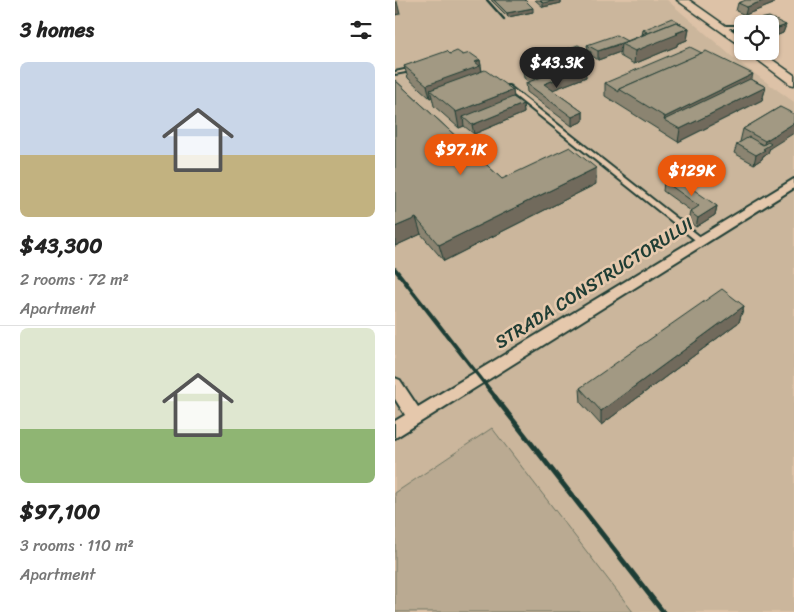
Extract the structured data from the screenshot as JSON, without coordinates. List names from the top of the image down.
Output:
{
  "streets": {
    "street": ["STRADA CONSTRUCTORULUI"]
  },
  "page": {
    "heading": "3 homes",
    "price": ["$43.3K", "$97.1K", "$129K"],
    "list": [
      {
        "name": "$43,300",
        "note": "2 rooms · 72 m² · Apartment"
      },
      {
        "name": "$97,100",
        "note": "3 rooms · 110 m² · Apartment"
      }
    ]
  }
}
